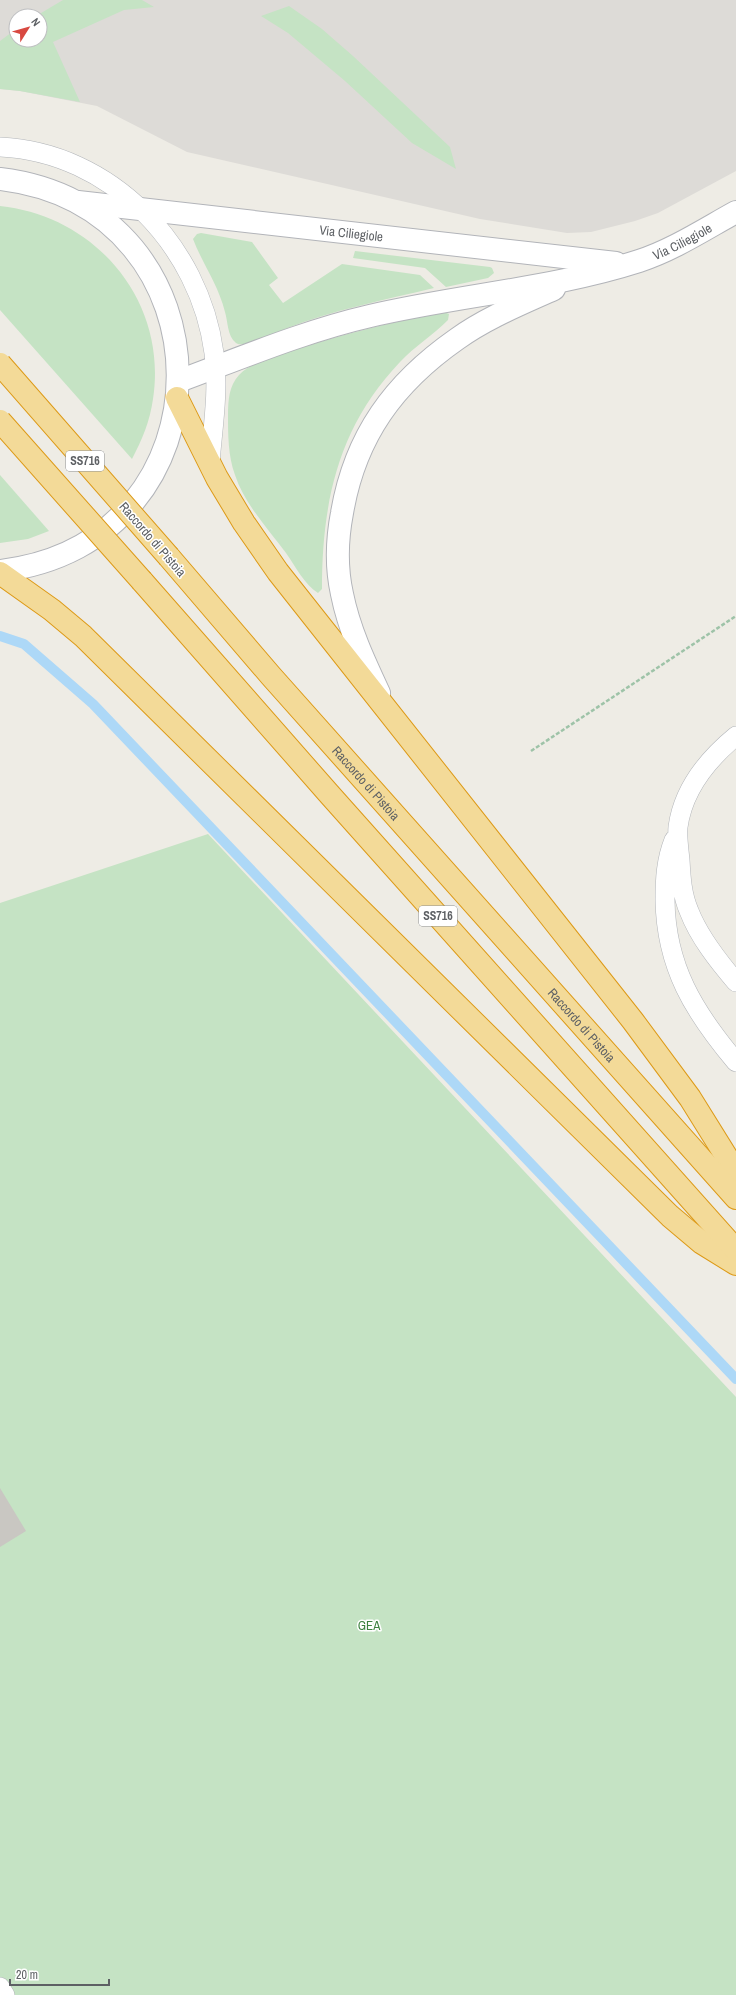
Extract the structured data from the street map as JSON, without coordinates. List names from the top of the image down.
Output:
{
  "streets": {
    "highway": ["SS716", "Raccordo di Pistoia"],
    "street": ["Via Ciliegiole"]
  },
  "parks": ["GEA"],
  "scale_bar": "20 m",
  "north": "top right"
}
